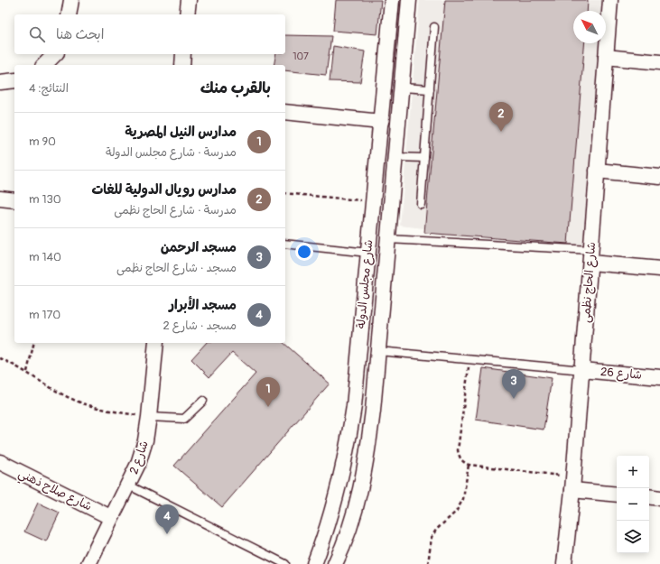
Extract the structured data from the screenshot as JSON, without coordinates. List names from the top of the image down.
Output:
{
  "streets": {
    "street": [
      "شارع الحاج نظمى",
      "شارع مجلس الدولة",
      "شارع 26",
      "شارع 2",
      "شارع صلاح ذهني"
    ]
  },
  "crossings": [
    ["شارع الحاج نظمى", "شارع 26"],
    ["شارع 2", "شارع صلاح ذهني"]
  ],
  "house_numbers": ["107"],
  "north": "top left",
  "page": {
    "search": "ابحث هنا",
    "heading": ["بالقرب منك", "النتائج: 4"],
    "pins": [
      "2",
      "3",
      "1",
      "4"
    ],
    "list": [
      {
        "mark": "1",
        "name": "مدارس النيل المصرية",
        "note": "مدرسة · شارع مجلس الدولة",
        "value": "90 m"
      },
      {
        "mark": "2",
        "name": "مدارس رويال الدولية للغات",
        "note": "مدرسة · شارع الحاج نظمى",
        "value": "130 m"
      },
      {
        "mark": "3",
        "name": "مسجد الرحمن",
        "note": "مسجد · شارع الحاج نظمى",
        "value": "140 m"
      },
      {
        "mark": "4",
        "name": "مسجد الأبرار",
        "note": "مسجد · شارع 2",
        "value": "170 m"
      }
    ],
    "map_buttons": ["+", "−"]
  }
}
